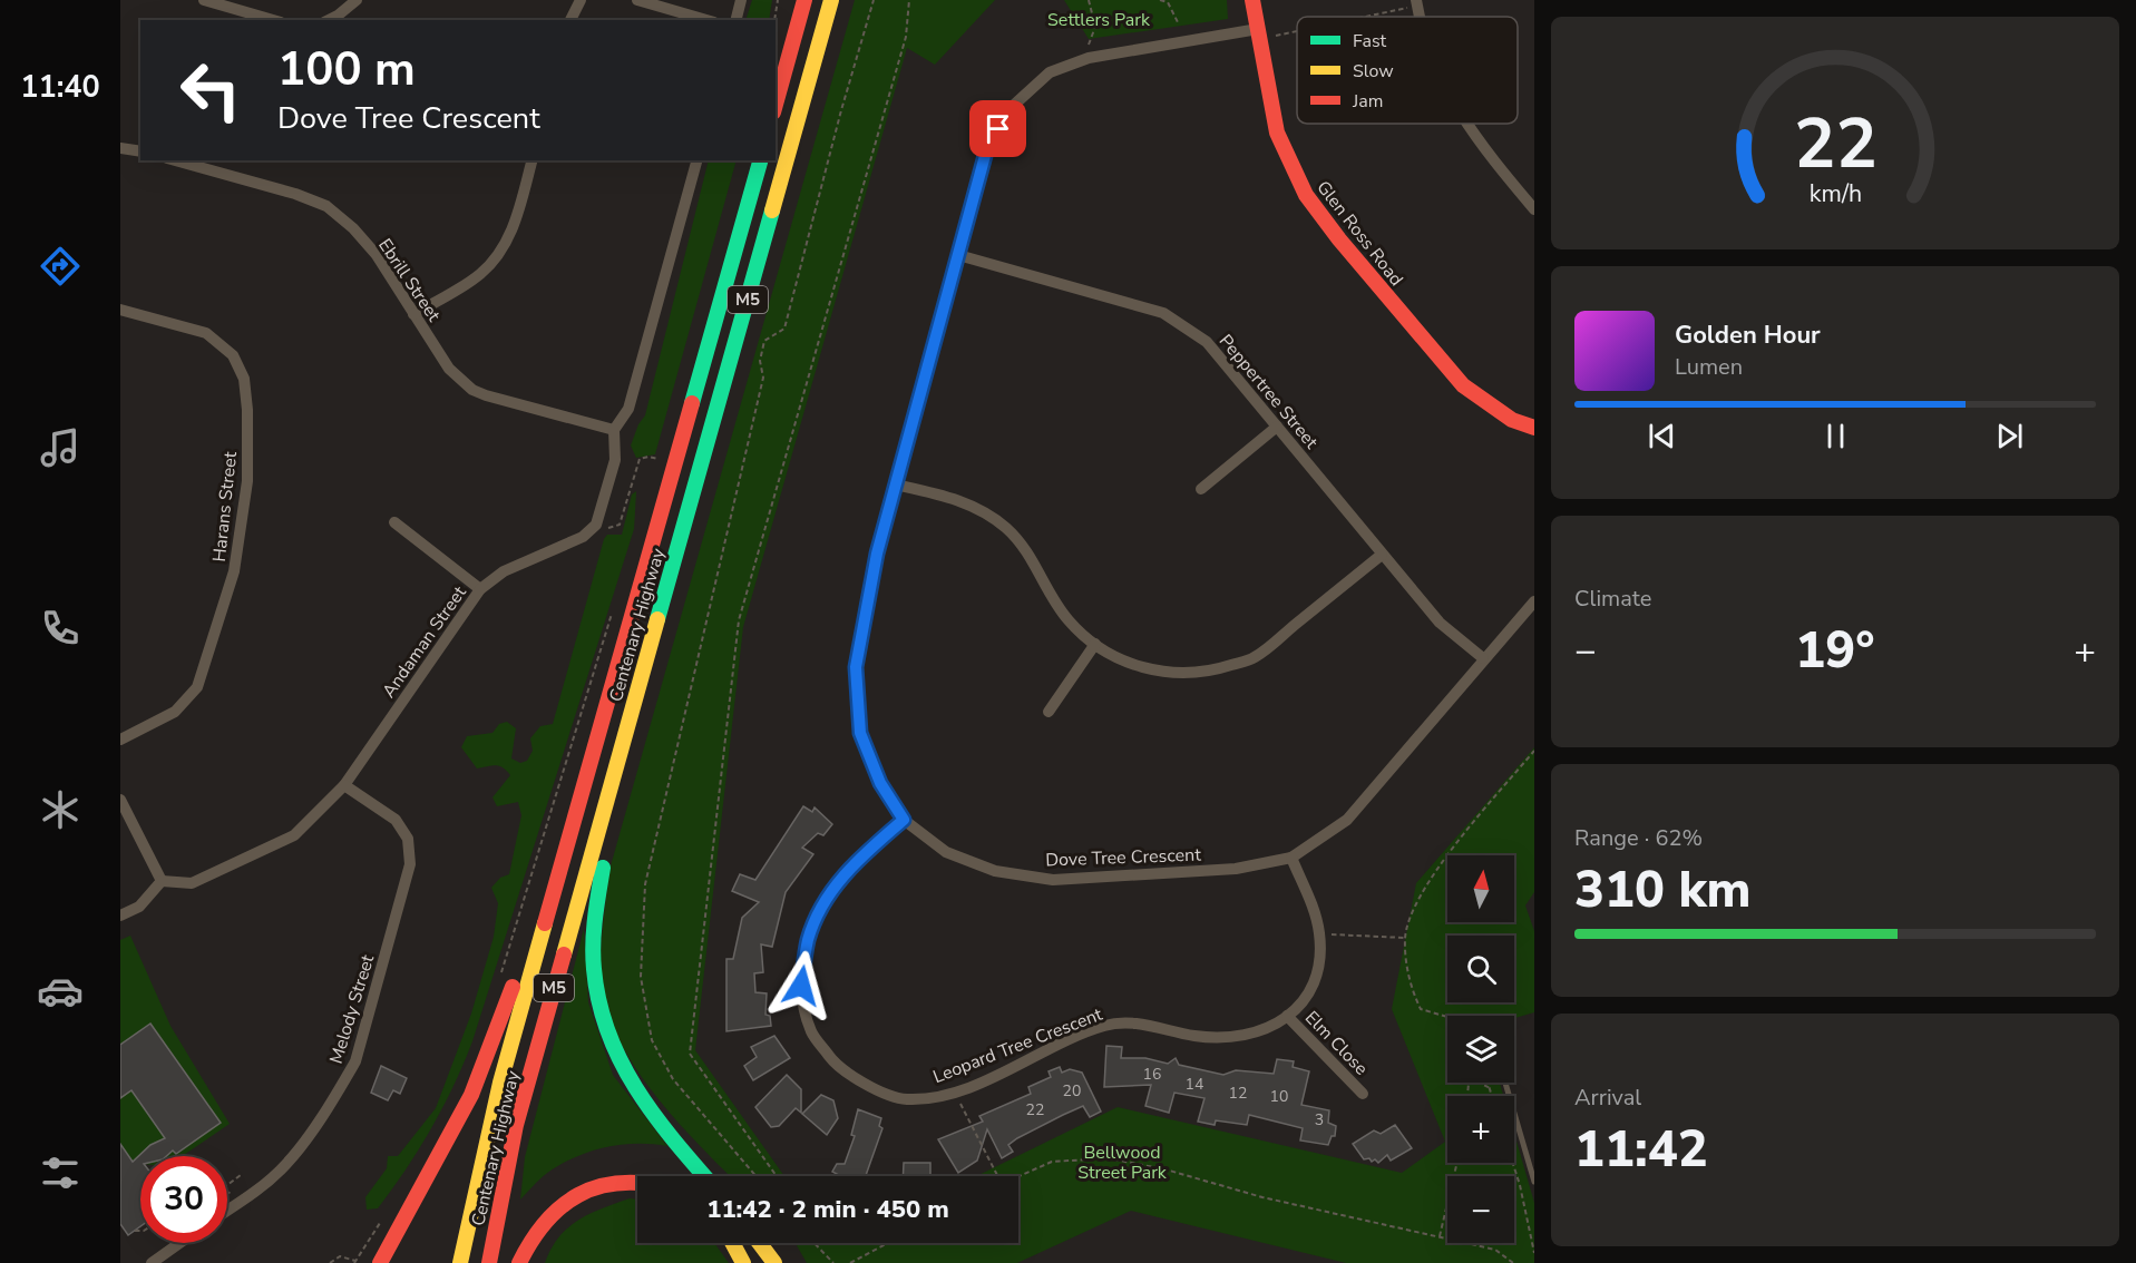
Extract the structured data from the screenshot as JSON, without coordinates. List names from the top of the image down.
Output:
{
  "streets": {
    "main road": ["Glen Ross Road", "M5", "Centenary Highway"],
    "street": [
      "Ebrill Street",
      "Peppertree Street",
      "Harans Street",
      "Andaman Street",
      "Dove Tree Crescent",
      "Melody Street",
      "Elm Close",
      "Leopard Tree Crescent"
    ]
  },
  "crossings": [
    ["Glen Ross Road", "Dove Tree Crescent"],
    ["Peppertree Street", "Dove Tree Crescent"],
    ["Andaman Street", "Melody Street"],
    ["Dove Tree Crescent", "Leopard Tree Crescent"],
    ["Elm Close", "Leopard Tree Crescent"]
  ],
  "parks": ["Settlers Park", "Bellwood Street Park"],
  "house_numbers": [
    "16",
    "14",
    "20",
    "12",
    "10",
    "22",
    "3"
  ],
  "legend": ["Fast", "Slow", "Jam"],
  "north": "top",
  "page": {
    "tabs": "11:40",
    "turn": ["100 m", "Dove Tree Crescent"],
    "song": ["Golden Hour", "Lumen"],
    "tile": [
      "Climate",
      ["Range · 62%", "310 km"],
      ["Arrival", "11:42"]
    ],
    "heat": ["−", "19°", "+"],
    "map_buttons": ["+", "−"],
    "limit": "30",
    "trip": "11:42 · 2 min · 450 m",
    "gauge": ["22", "km/h"]
  }
}
